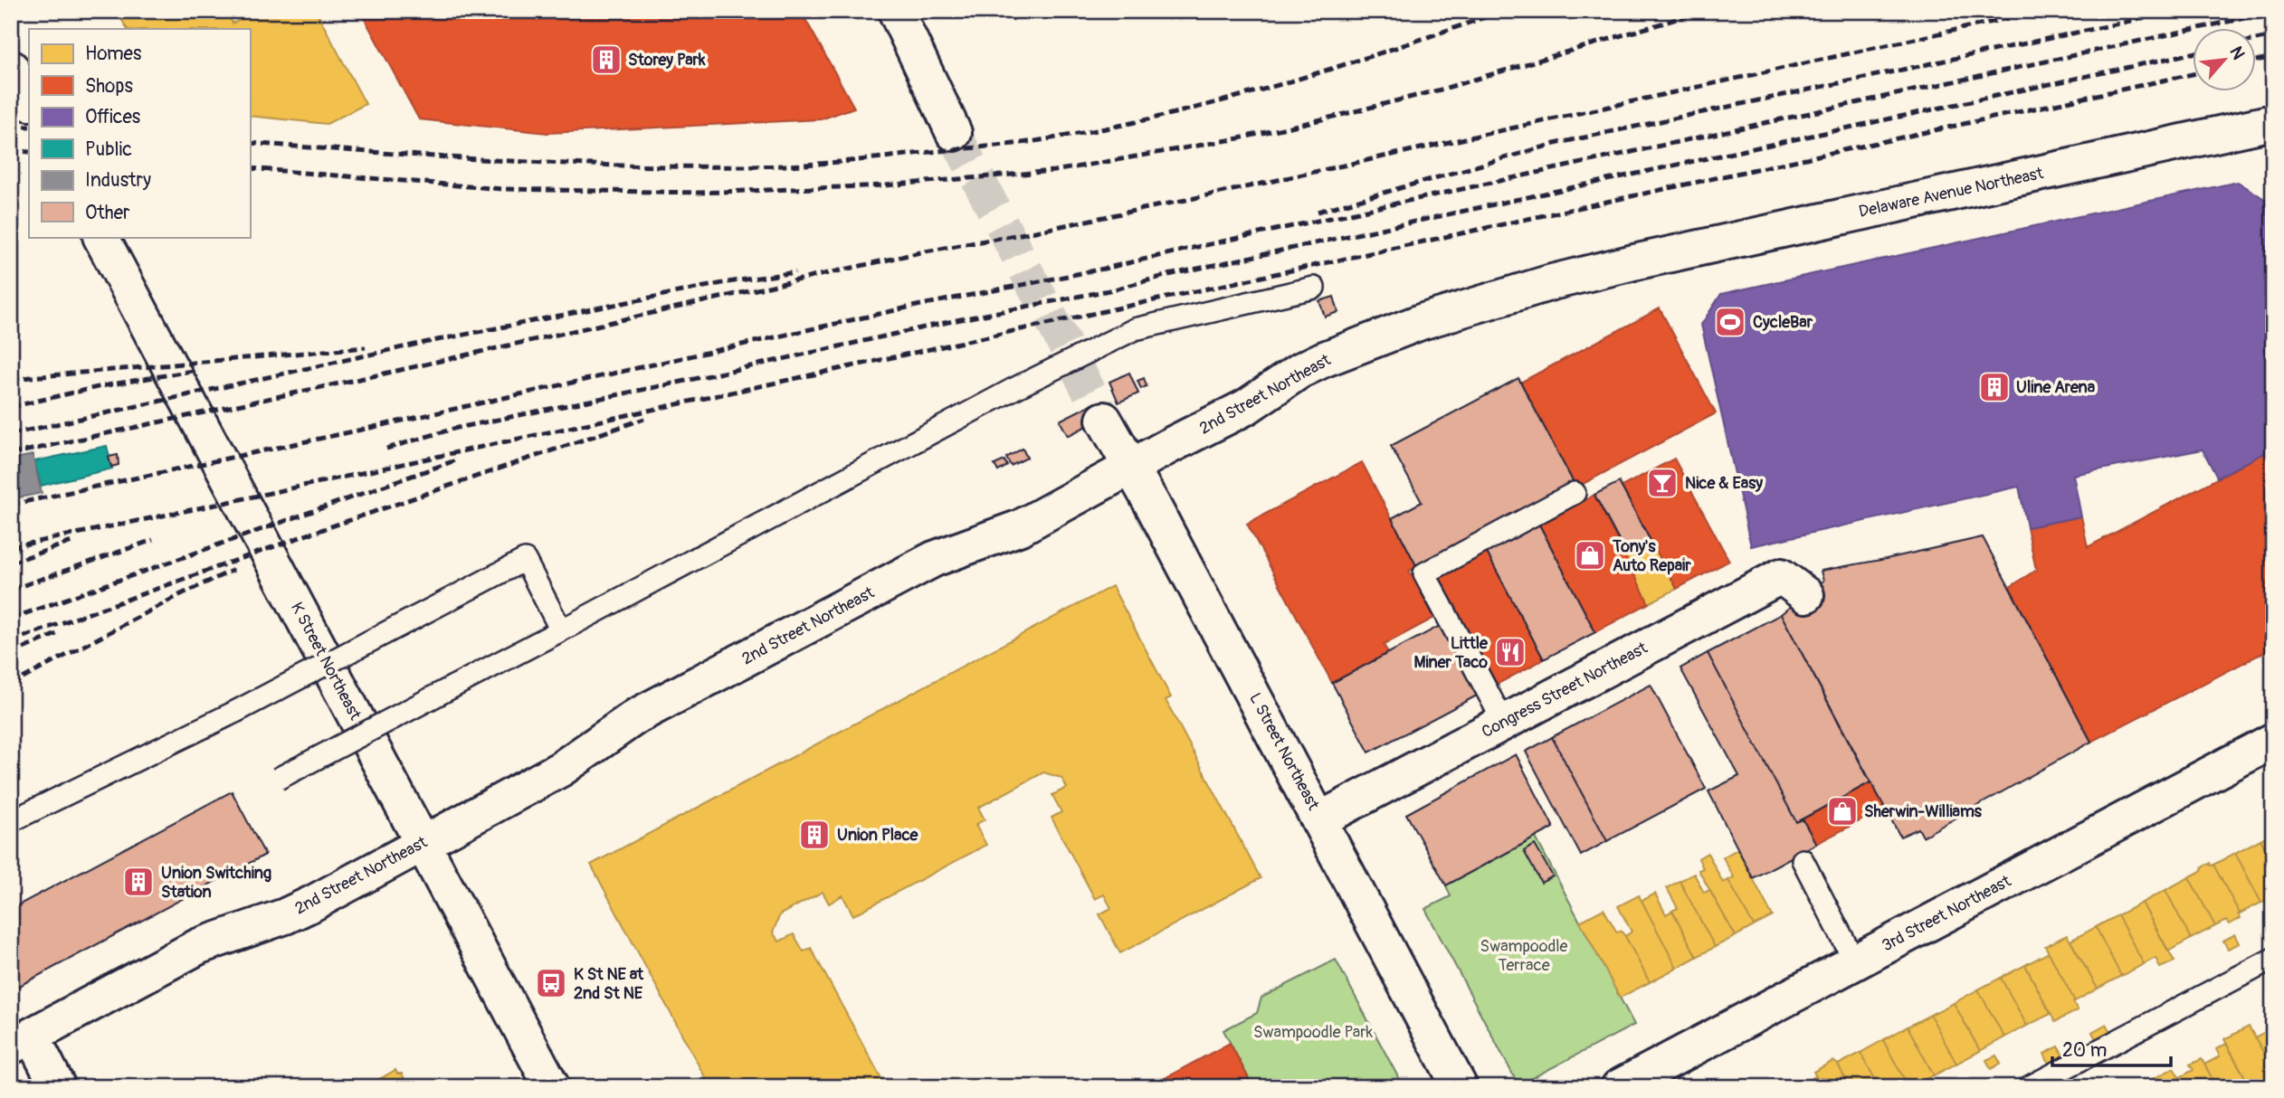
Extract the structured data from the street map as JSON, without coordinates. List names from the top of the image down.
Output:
{
  "streets": {
    "street": [
      "Delaware Avenue Northeast",
      "2nd Street Northeast",
      "K Street Northeast",
      "Congress Street Northeast",
      "L Street Northeast",
      "3rd Street Northeast"
    ]
  },
  "crossings": [
    ["Delaware Avenue Northeast", "2nd Street Northeast"],
    ["2nd Street Northeast", "K Street Northeast"],
    ["2nd Street Northeast", "L Street Northeast"],
    ["Congress Street Northeast", "L Street Northeast"]
  ],
  "parks": ["Swampoodle Terrace", "Swampoodle Park"],
  "places": {
    "building": [
      "Storey Park",
      "Uline Arena",
      "Union Place",
      "Union Switching Station"
    ],
    "sports": ["CycleBar"],
    "bar": ["Nice & Easy"],
    "shop": ["Tony's Auto Repair", "Sherwin-Williams"],
    "restaurant": ["Little Miner Taco"],
    "bus stop": ["K St NE at 2nd St NE"]
  },
  "legend": [
    "Homes",
    "Shops",
    "Offices",
    "Public",
    "Industry",
    "Other"
  ],
  "scale_bar": "20 m",
  "north": "top right"
}
